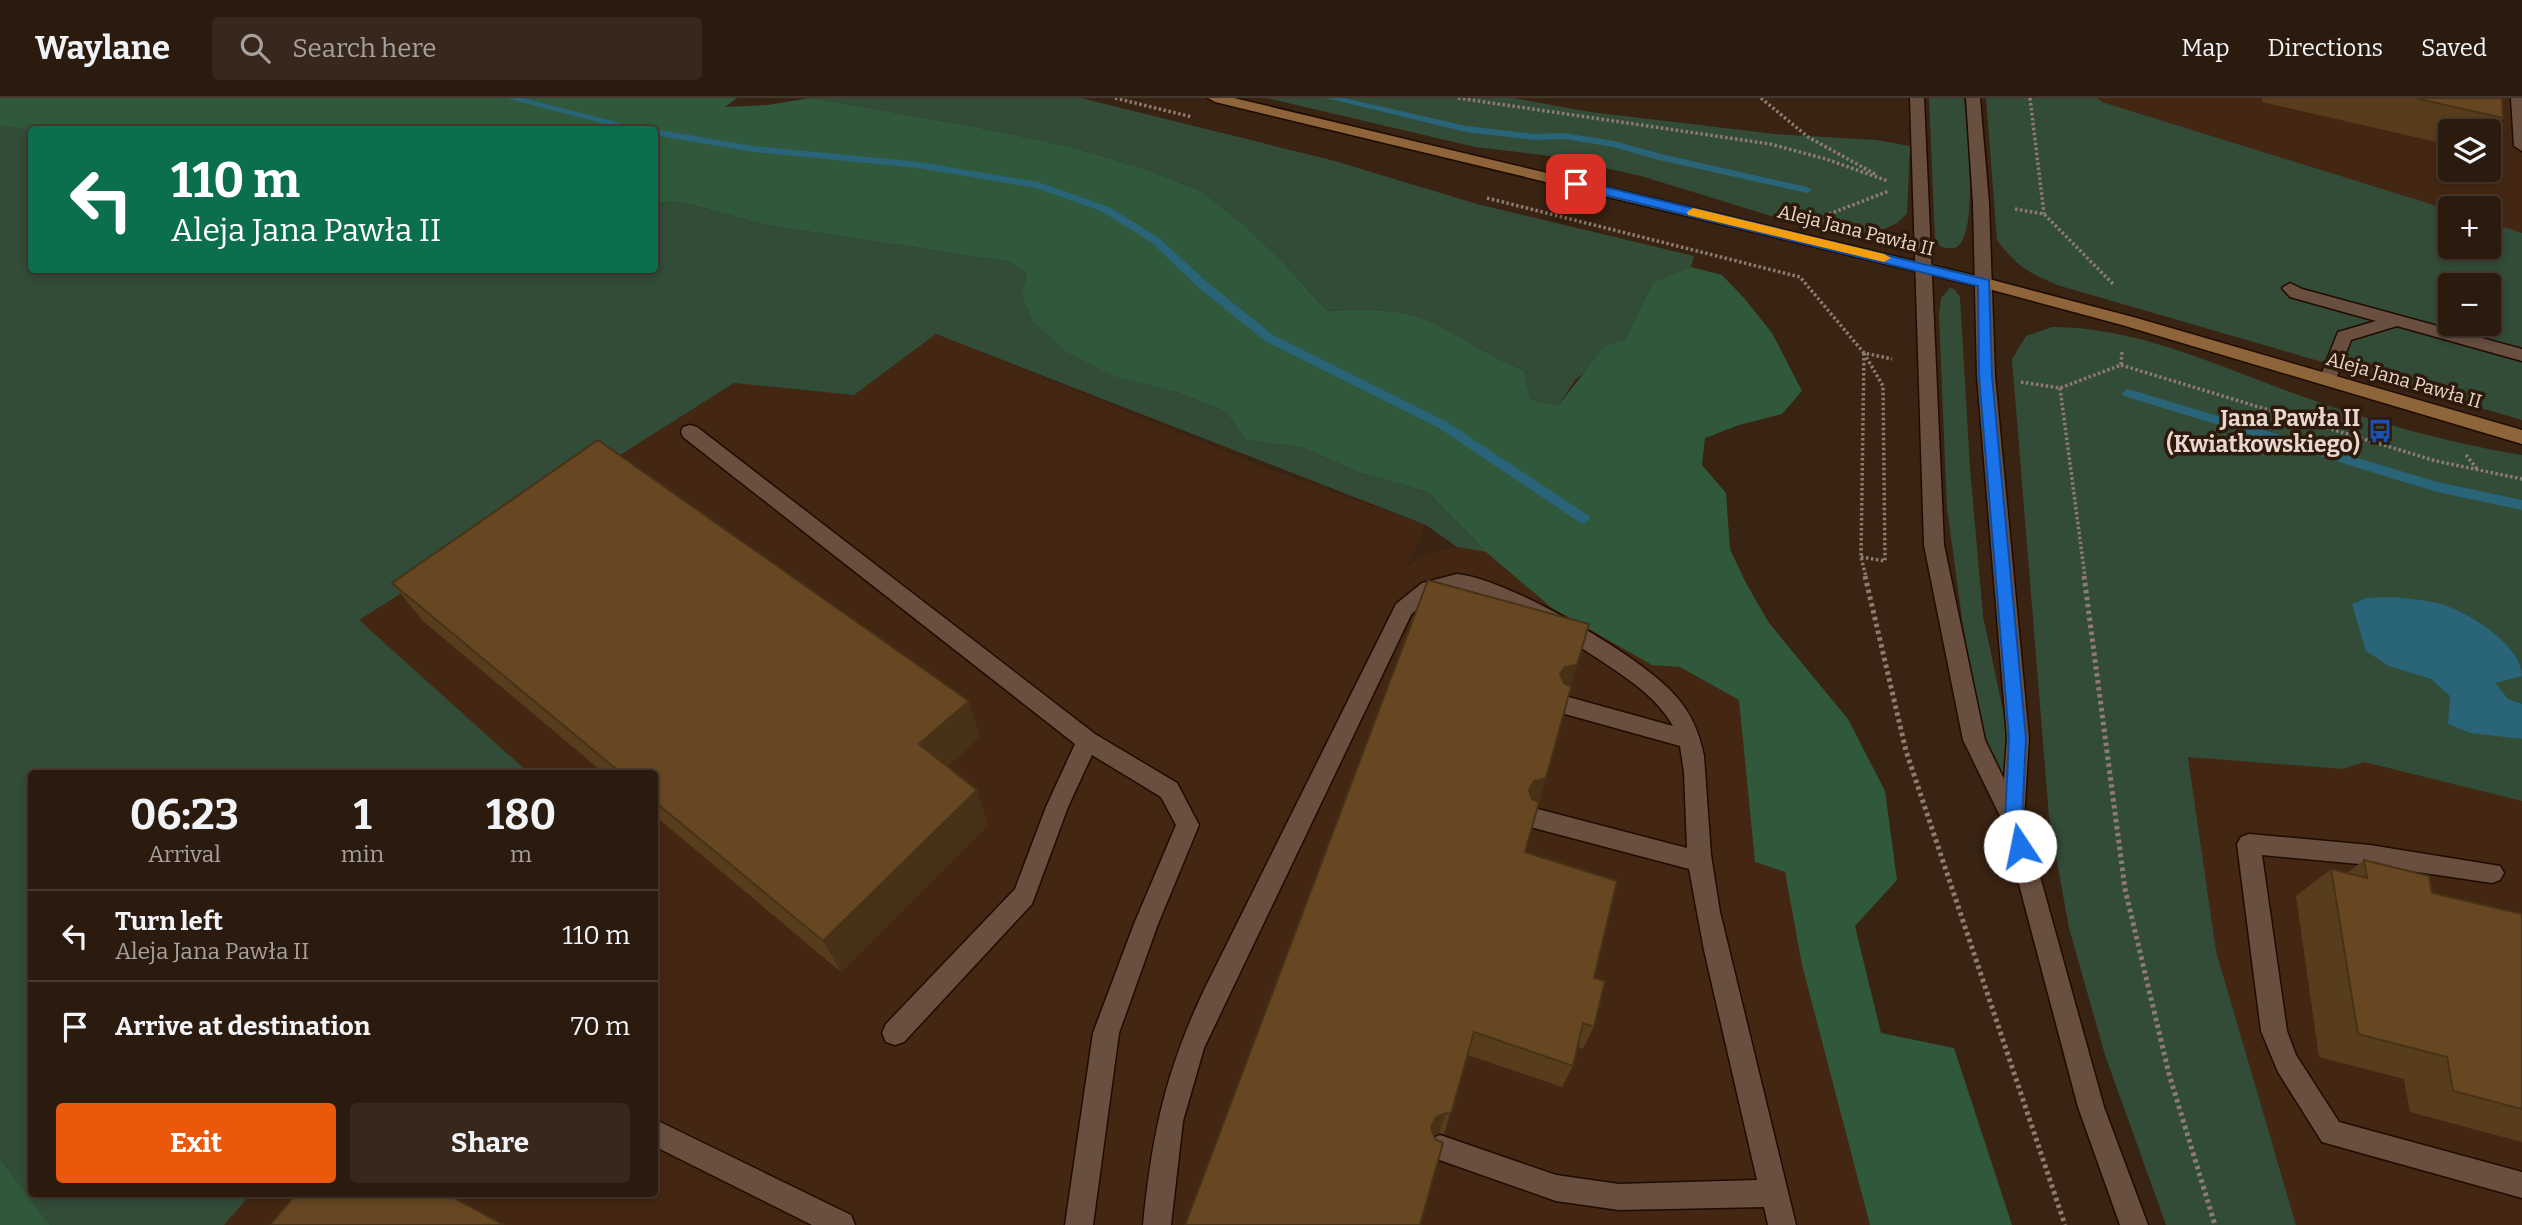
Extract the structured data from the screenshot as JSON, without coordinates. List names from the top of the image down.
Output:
{
  "streets": {
    "street": ["Aleja Jana Pawła II"]
  },
  "places": {
    "bus stop": ["Jana Pawła II (Kwiatkowskiego)"]
  },
  "page": {
    "header": "Waylane",
    "search": "Search here",
    "nav": ["Map", "Directions", "Saved"],
    "map_buttons": ["+", "−"],
    "turn": ["110 m", "Aleja Jana Pawła II"],
    "eta": [
      "06:23",
      "Arrival",
      "1",
      "min",
      "180",
      "m"
    ],
    "list": [
      {
        "name": "Turn left",
        "note": "Aleja Jana Pawła II",
        "value": "110 m"
      },
      {
        "name": "Arrive at destination",
        "value": "70 m"
      }
    ],
    "buttons": ["Exit", "Share"]
  }
}
